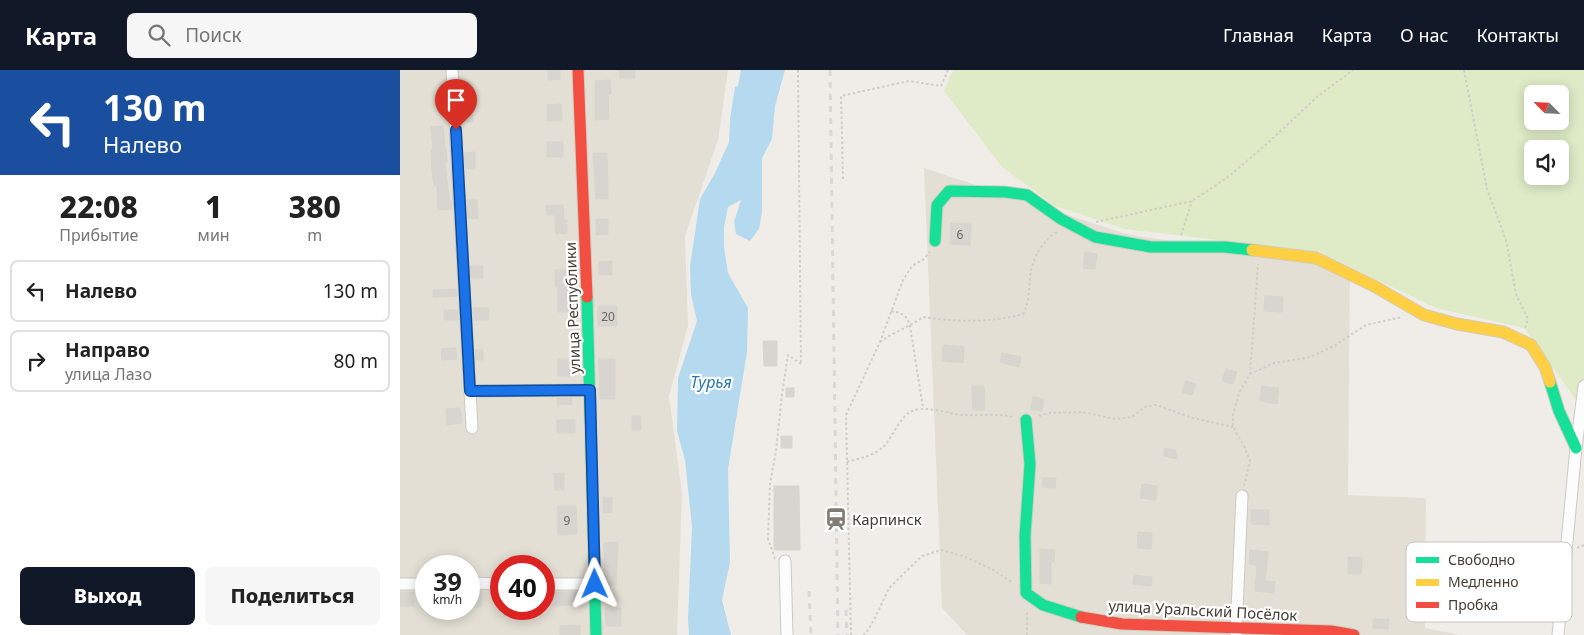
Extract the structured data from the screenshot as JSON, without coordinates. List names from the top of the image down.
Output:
{
  "streets": {
    "street": ["улица Республики", "улица Уральский Посёлок"]
  },
  "water": ["Турья"],
  "places": {
    "station": ["Карпинск"]
  },
  "house_numbers": ["6", "20", "9"],
  "legend": ["Свободно", "Медленно", "Пробка"],
  "north": "top left",
  "page": {
    "header": "Карта",
    "search": "Поиск",
    "nav": [
      "Главная",
      "Карта",
      "О нас",
      "Контакты"
    ],
    "turn": ["130 m", "Налево"],
    "eta": [
      "22:08",
      "Прибытие",
      "1",
      "мин",
      "380",
      "m"
    ],
    "list": [
      {
        "name": "Налево",
        "value": "130 m"
      },
      {
        "name": "Направо",
        "note": "улица Лазо",
        "value": "80 m"
      }
    ],
    "speed": "39 km/h",
    "limit": "40",
    "buttons": ["Выход", "Поделиться"]
  }
}
